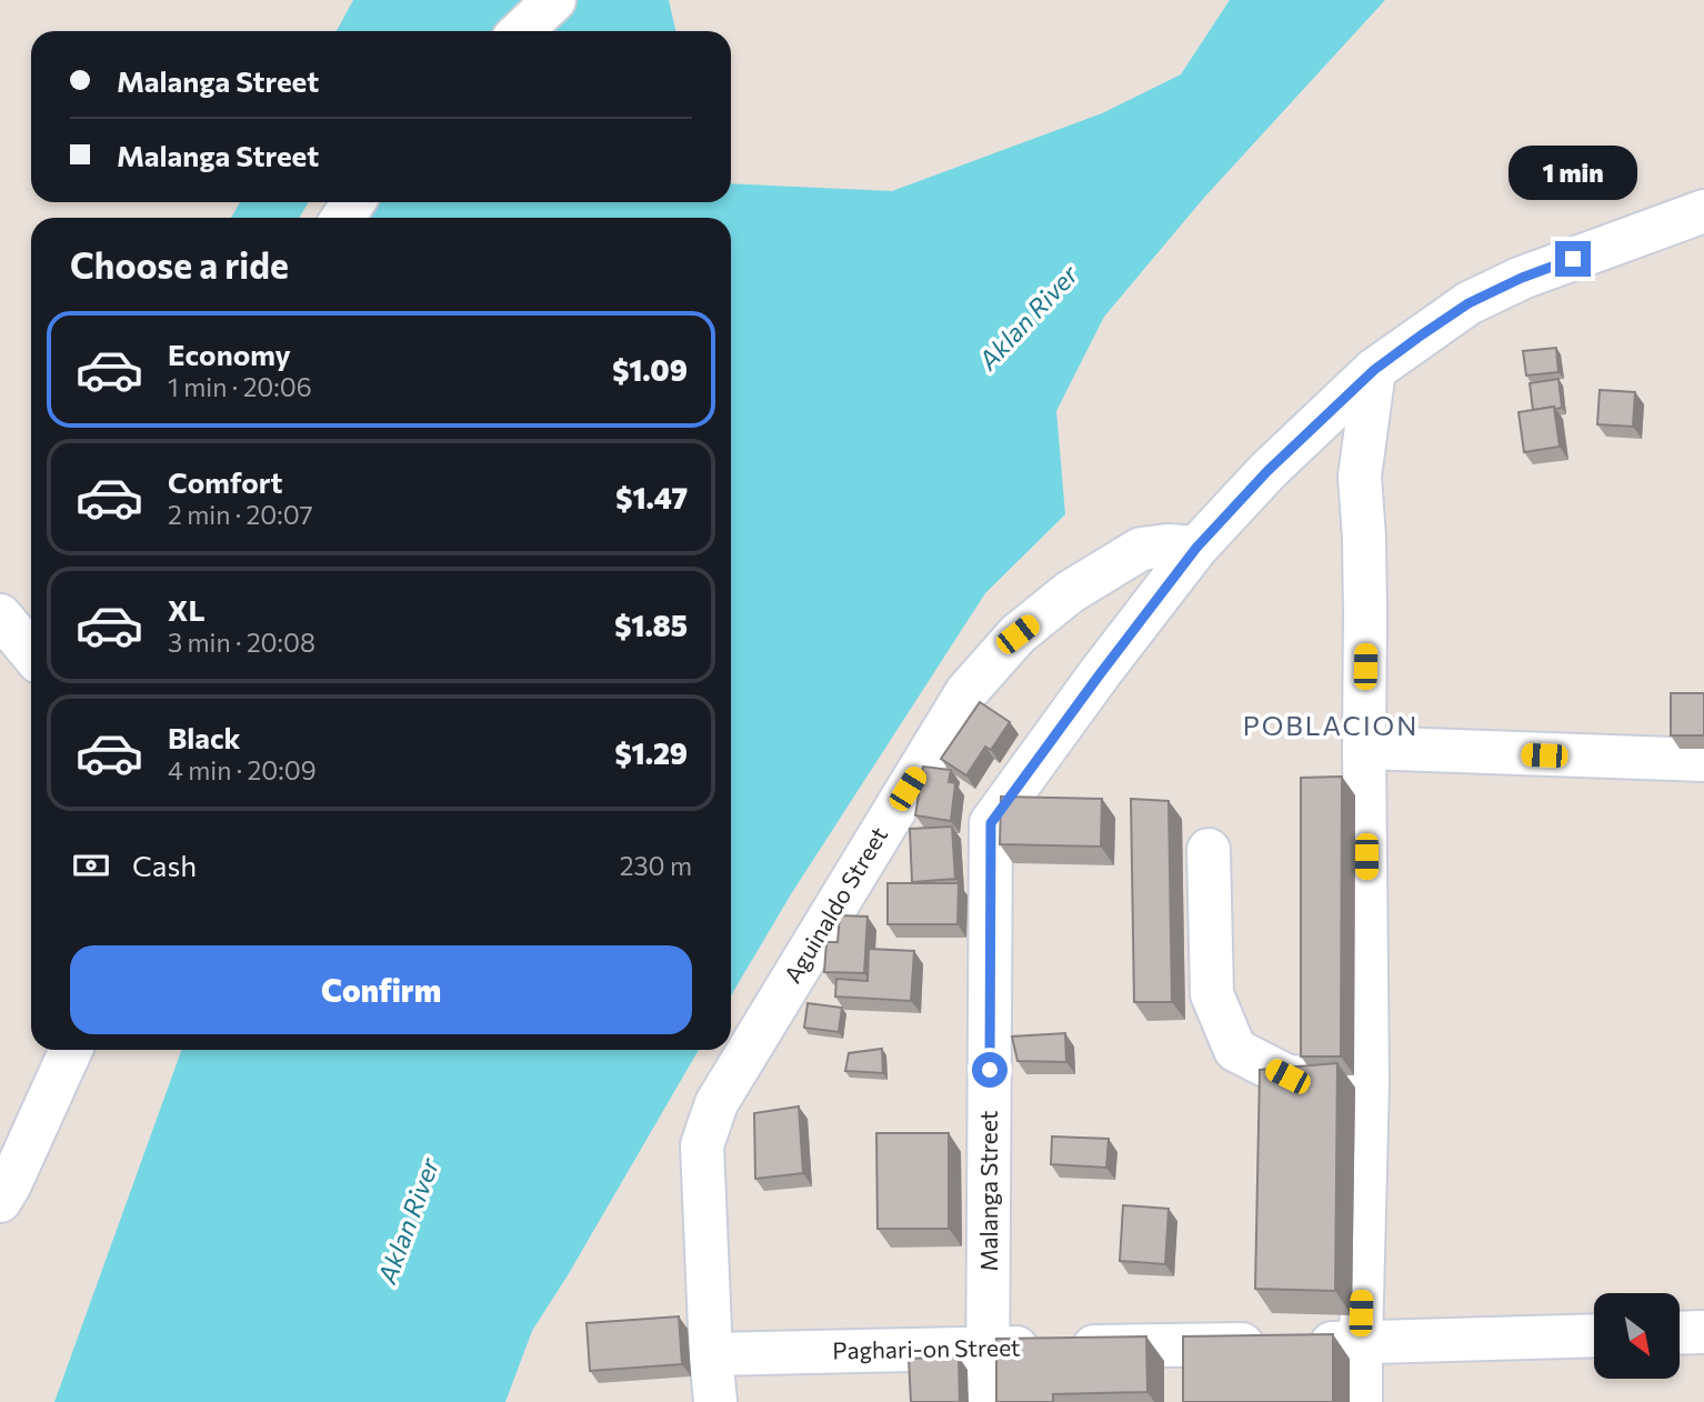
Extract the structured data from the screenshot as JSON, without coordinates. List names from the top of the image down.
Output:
{
  "streets": {
    "street": ["Aguinaldo Street", "Malanga Street", "Paghari-on Street"]
  },
  "crossings": [
    ["Aguinaldo Street", "Malanga Street"],
    ["Aguinaldo Street", "Paghari-on Street"],
    ["Malanga Street", "Paghari-on Street"]
  ],
  "districts": ["POBLACION"],
  "water": ["Aklan River"],
  "north": "bottom right",
  "page": {
    "banner": ["Malanga Street", "Malanga Street"],
    "bubble": "1 min",
    "heading": "Choose a ride",
    "list": [
      {
        "name": "Economy",
        "note": "1 min · 20:06",
        "value": "$1.09"
      },
      {
        "name": "Comfort",
        "note": "2 min · 20:07",
        "value": "$1.47"
      },
      {
        "name": "XL",
        "note": "3 min · 20:08",
        "value": "$1.85"
      },
      {
        "name": "Black",
        "note": "4 min · 20:09",
        "value": "$1.29"
      }
    ],
    "pay": ["Cash", "230 m"],
    "buttons": "Confirm"
  }
}
